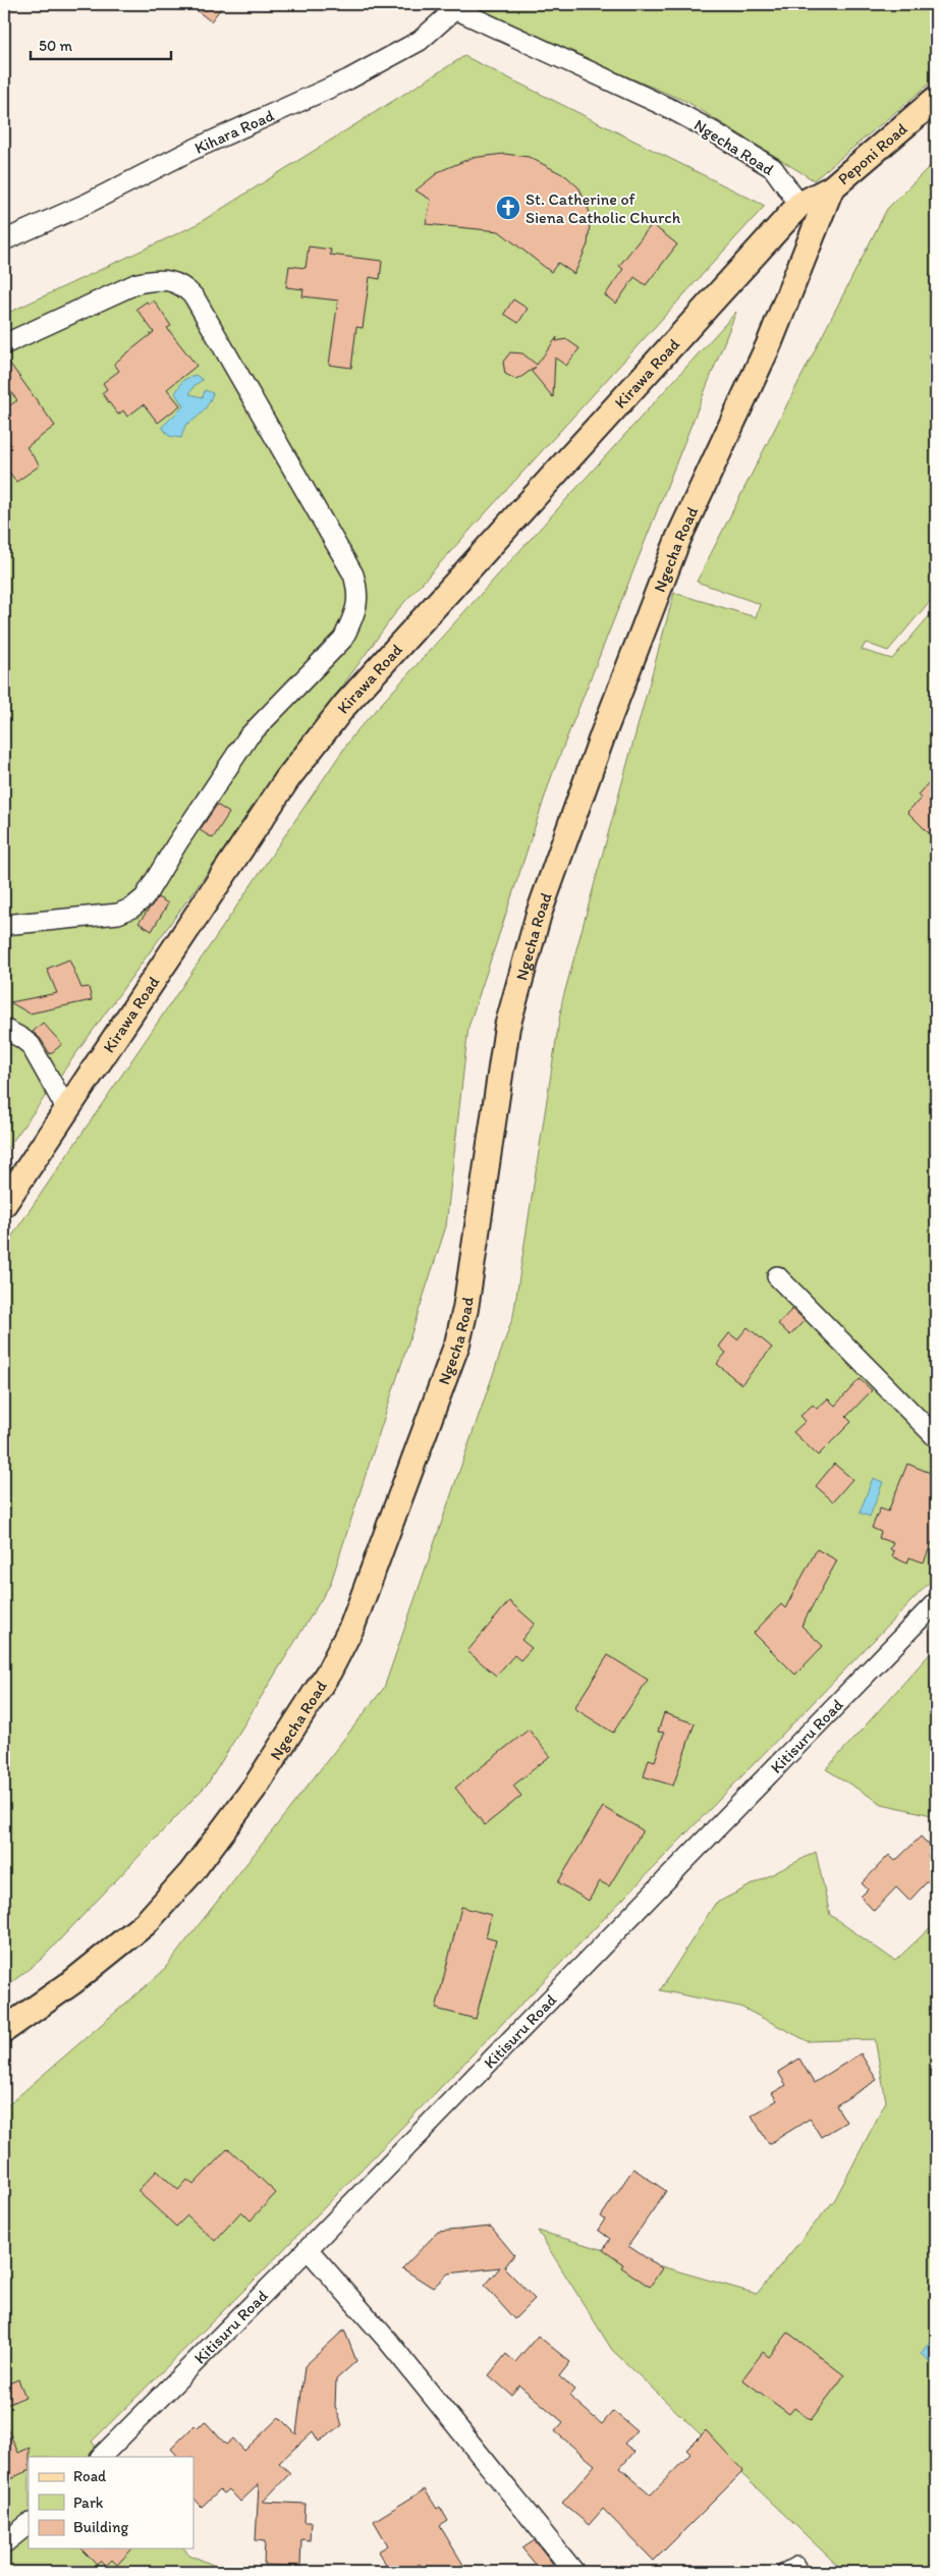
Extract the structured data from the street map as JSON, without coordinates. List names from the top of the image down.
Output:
{
  "streets": {
    "main road": ["Ngecha Road", "Peponi Road", "Kirawa Road"],
    "street": ["Kihara Road", "Kitisuru Road"]
  },
  "crossings": [
    ["Kihara Road", "Ngecha Road"],
    ["Ngecha Road", "Peponi Road"],
    ["Ngecha Road", "Kirawa Road"]
  ],
  "places": {
    "church": ["St. Catherine of Siena Catholic Church"]
  },
  "legend": ["Road", "Park", "Building"],
  "scale_bar": "50 m"
}
